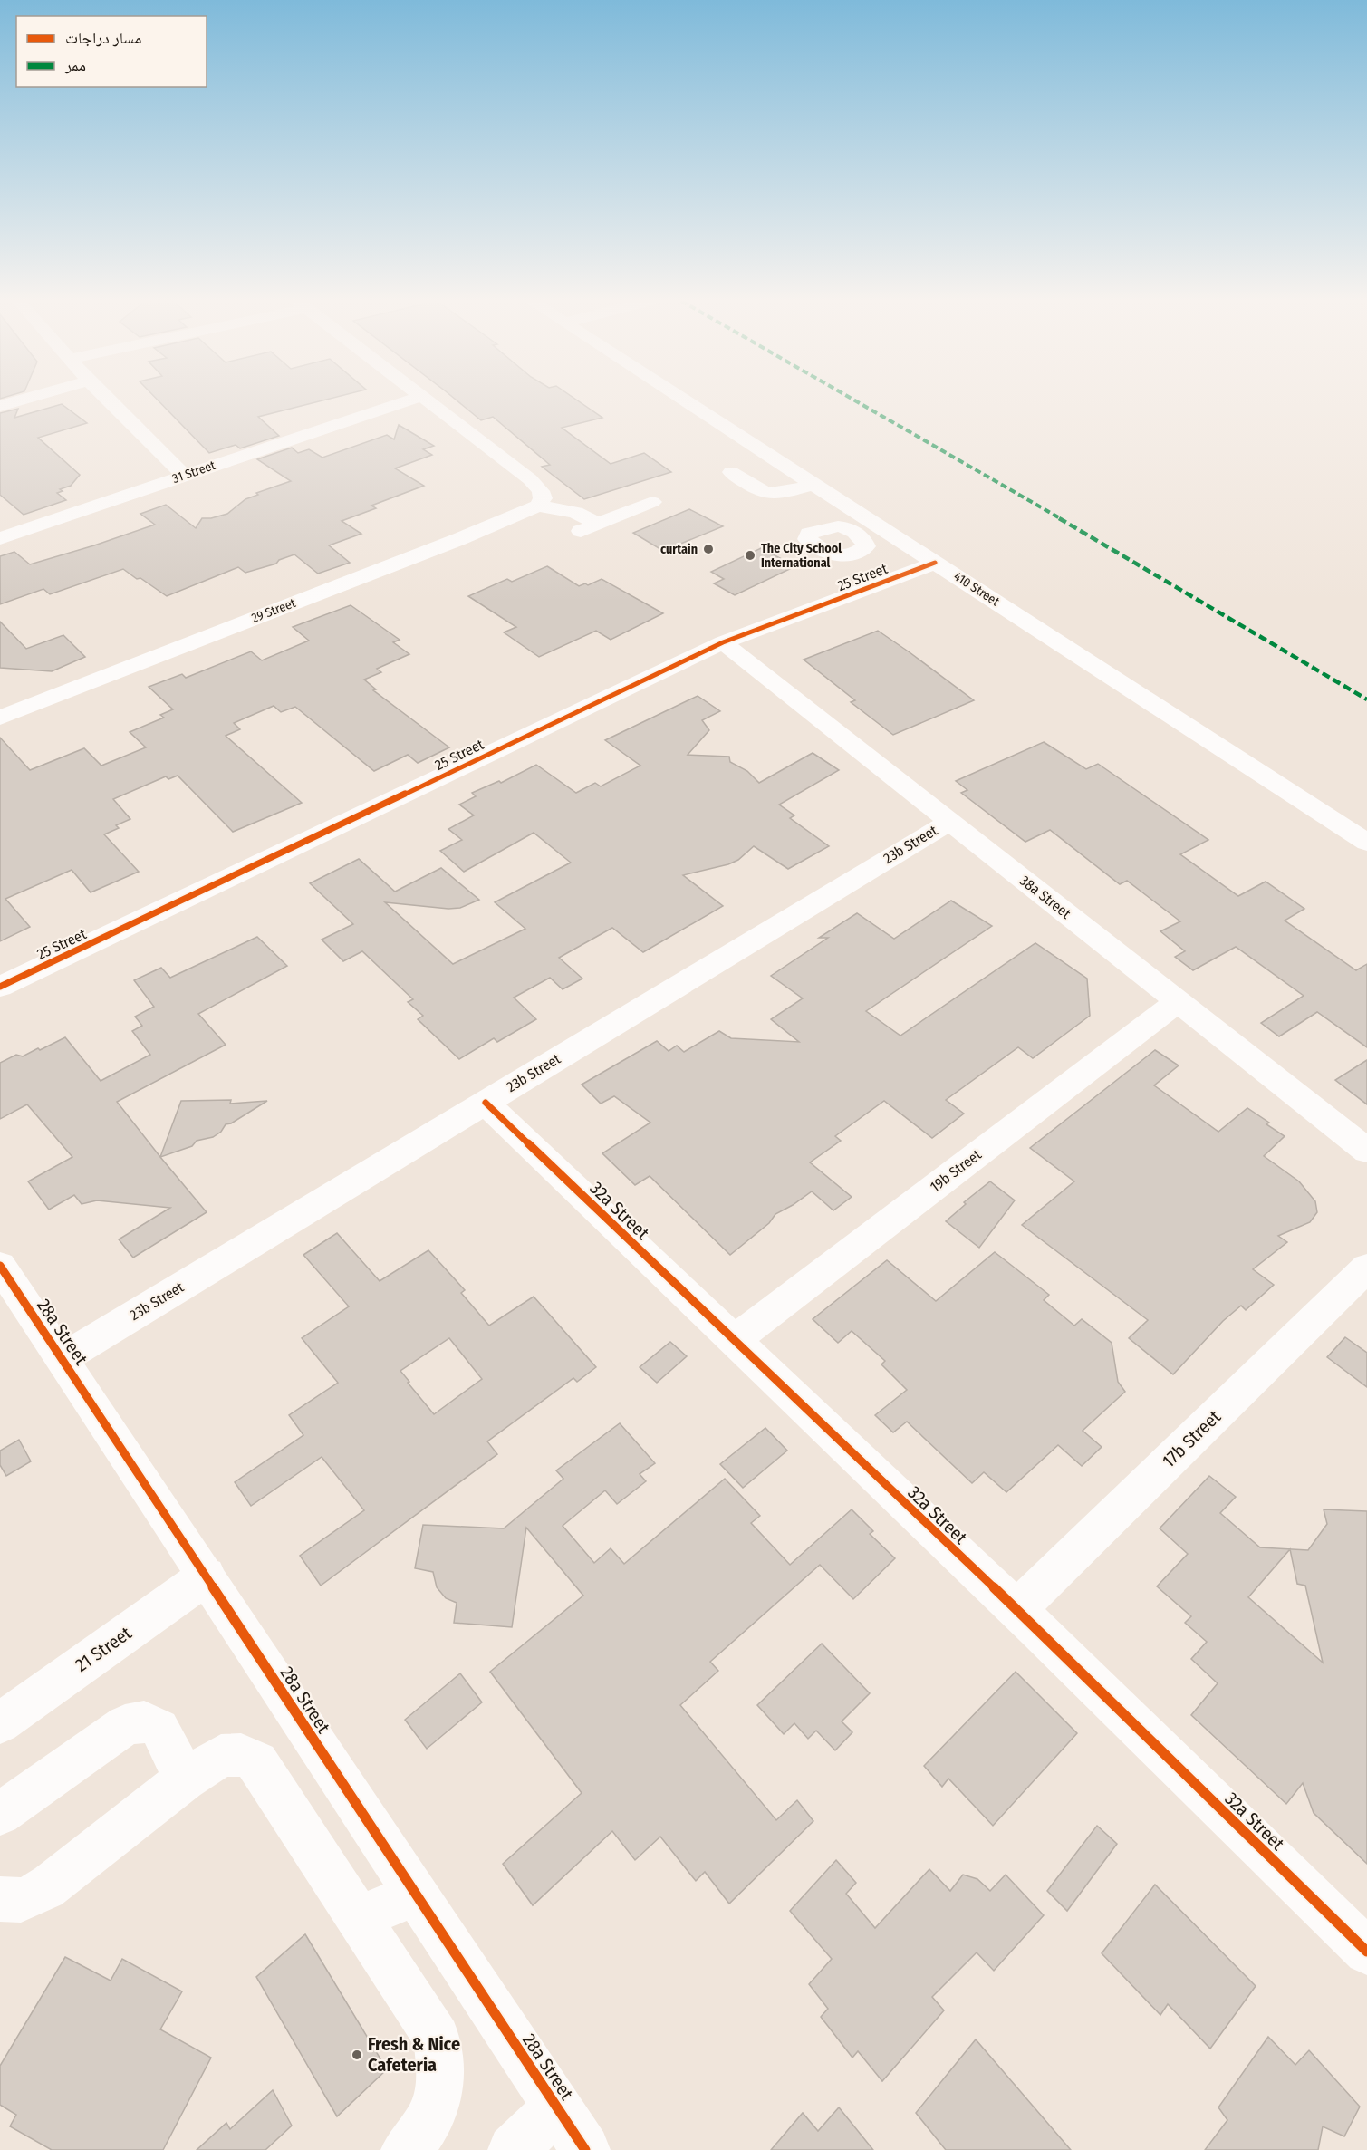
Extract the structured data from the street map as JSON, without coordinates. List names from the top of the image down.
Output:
{
  "streets": {
    "street": [
      "31 Street",
      "25 Street",
      "410 Street",
      "29 Street",
      "23b Street",
      "38a Street",
      "19b Street",
      "32a Street",
      "28a Street",
      "17b Street",
      "21 Street"
    ]
  },
  "crossings": [
    ["25 Street", "410 Street"],
    ["25 Street", "38a Street"],
    ["23b Street", "38a Street"],
    ["23b Street", "32a Street"],
    ["23b Street", "28a Street"],
    ["38a Street", "19b Street"],
    ["19b Street", "32a Street"],
    ["32a Street", "17b Street"],
    ["28a Street", "21 Street"]
  ],
  "places": ["curtain", "The City School International", "Fresh & Nice Cafeteria"],
  "legend": ["مسار دراجات", "ممر"]
}
